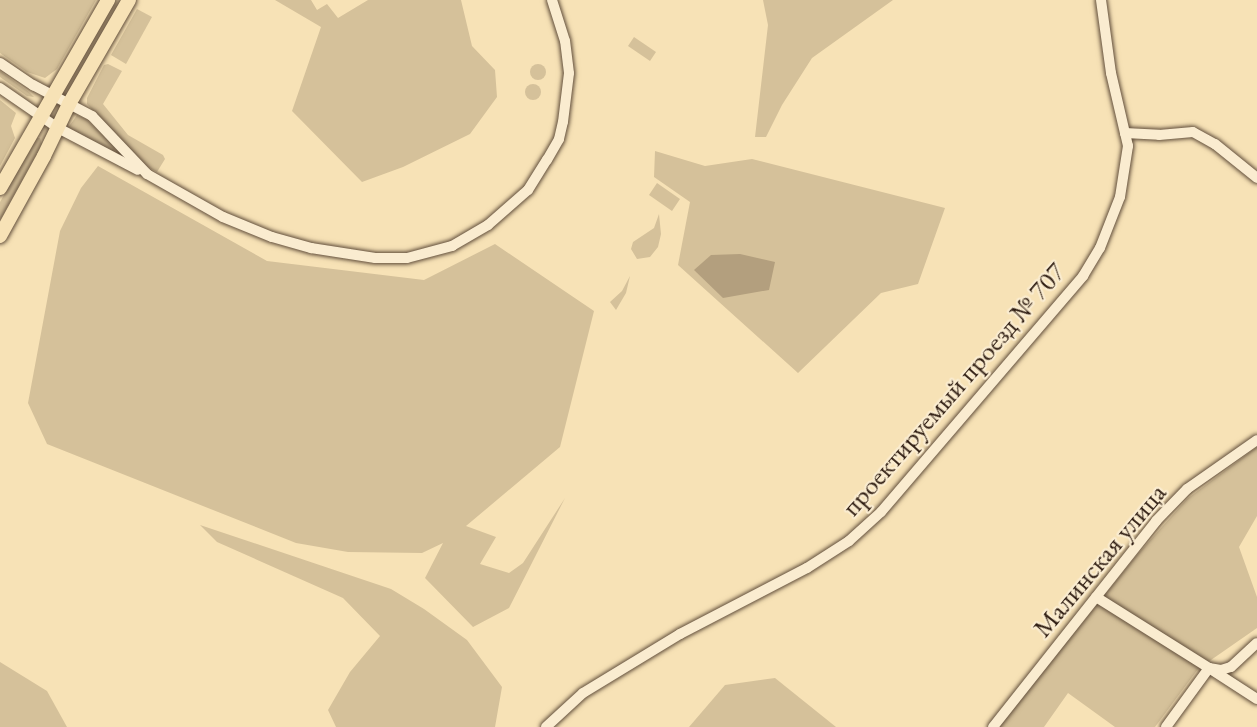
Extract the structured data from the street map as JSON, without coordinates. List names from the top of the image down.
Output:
{
  "streets": {
    "street": ["проектируемый проезд № 707", "Малинская улица"]
  }
}
